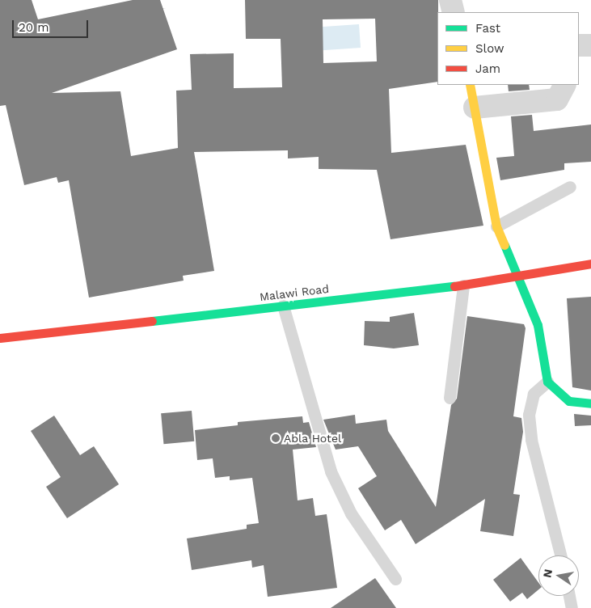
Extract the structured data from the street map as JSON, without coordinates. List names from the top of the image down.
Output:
{
  "streets": {
    "main road": ["Malawi Road"]
  },
  "places": ["Abla Hotel"],
  "legend": ["Fast", "Slow", "Jam"],
  "scale_bar": "20 m",
  "north": "left"
}
